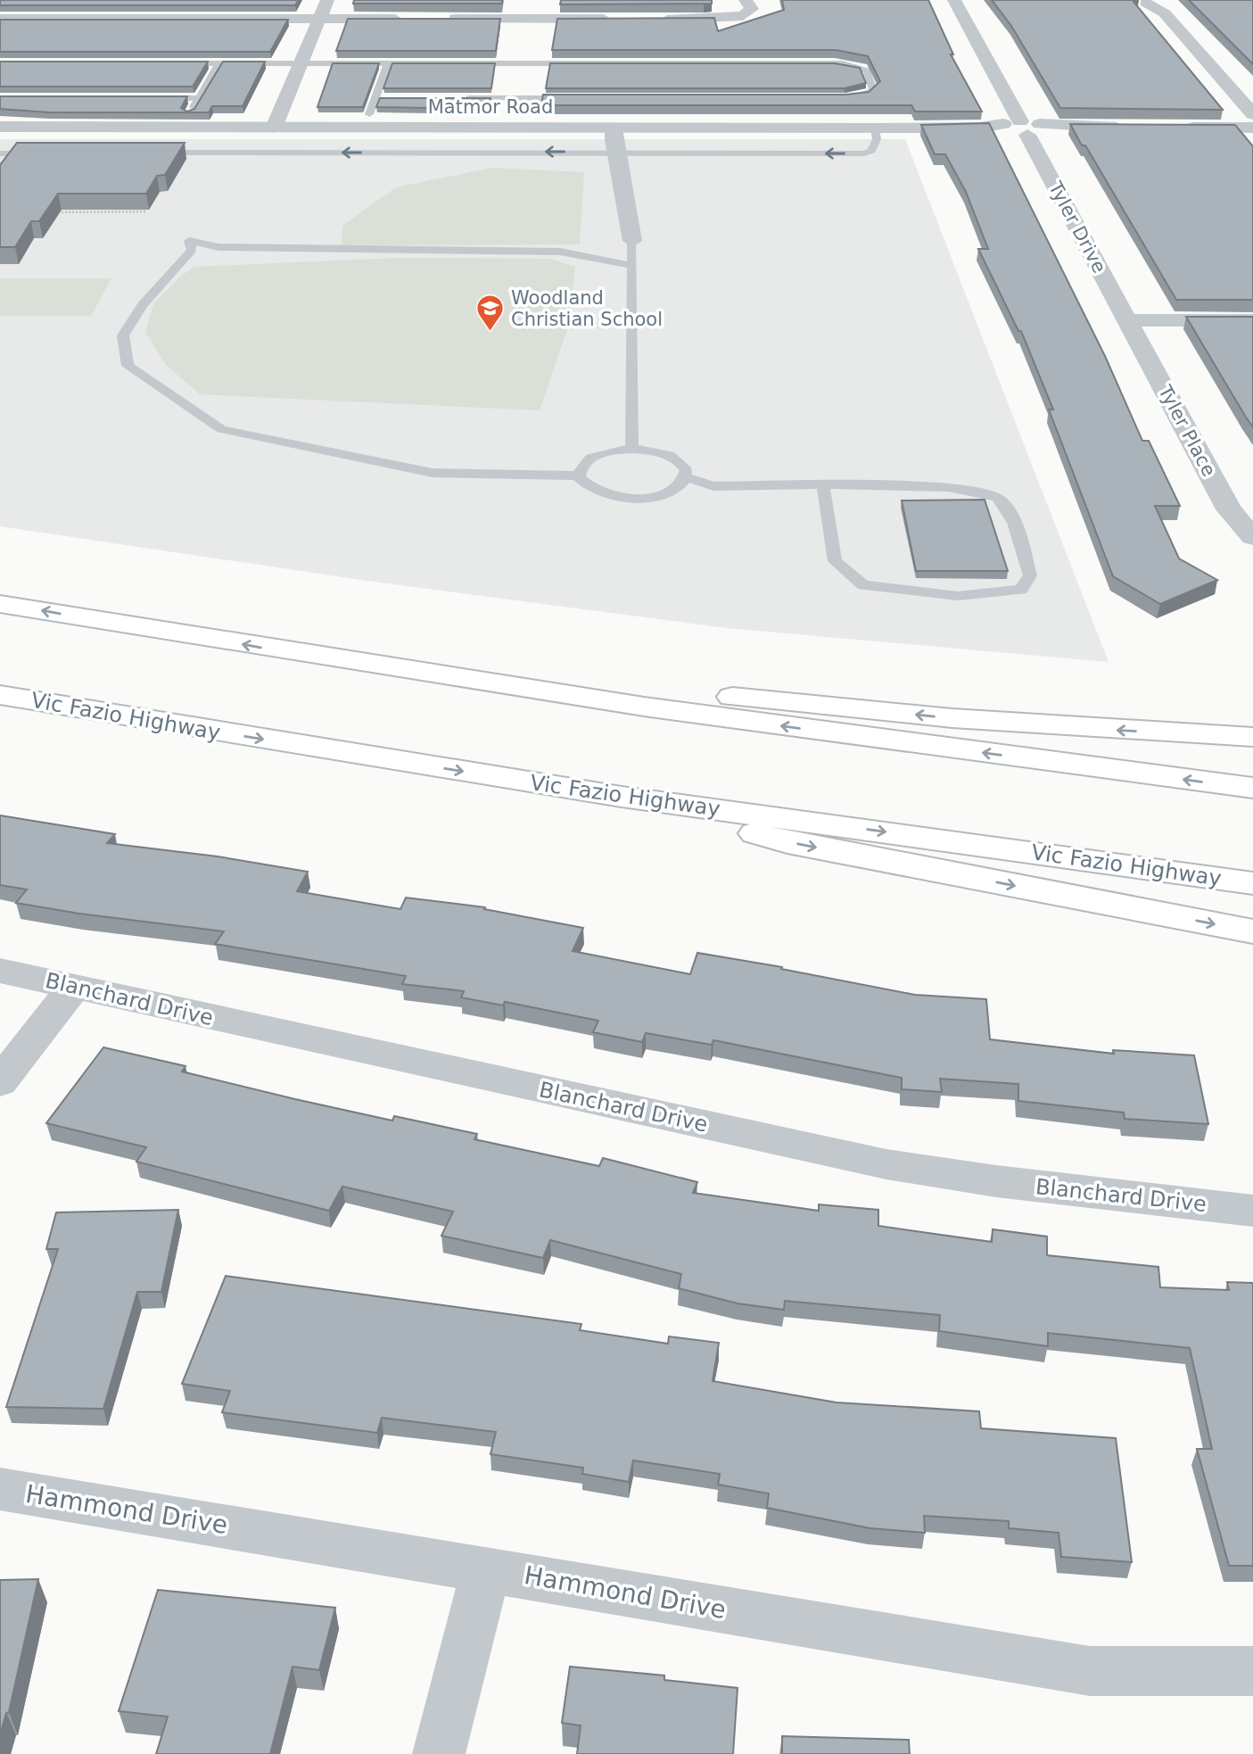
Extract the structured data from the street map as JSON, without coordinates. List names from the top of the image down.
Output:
{
  "streets": {
    "highway": ["Vic Fazio Highway"],
    "street": [
      "Matmor Road",
      "Tyler Drive",
      "Tyler Place",
      "Blanchard Drive",
      "Hammond Drive"
    ]
  },
  "crossings": [
    ["Matmor Road", "Tyler Drive"],
    ["Tyler Drive", "Tyler Place"]
  ],
  "places": {
    "school or university": ["Woodland Christian School"]
  }
}
